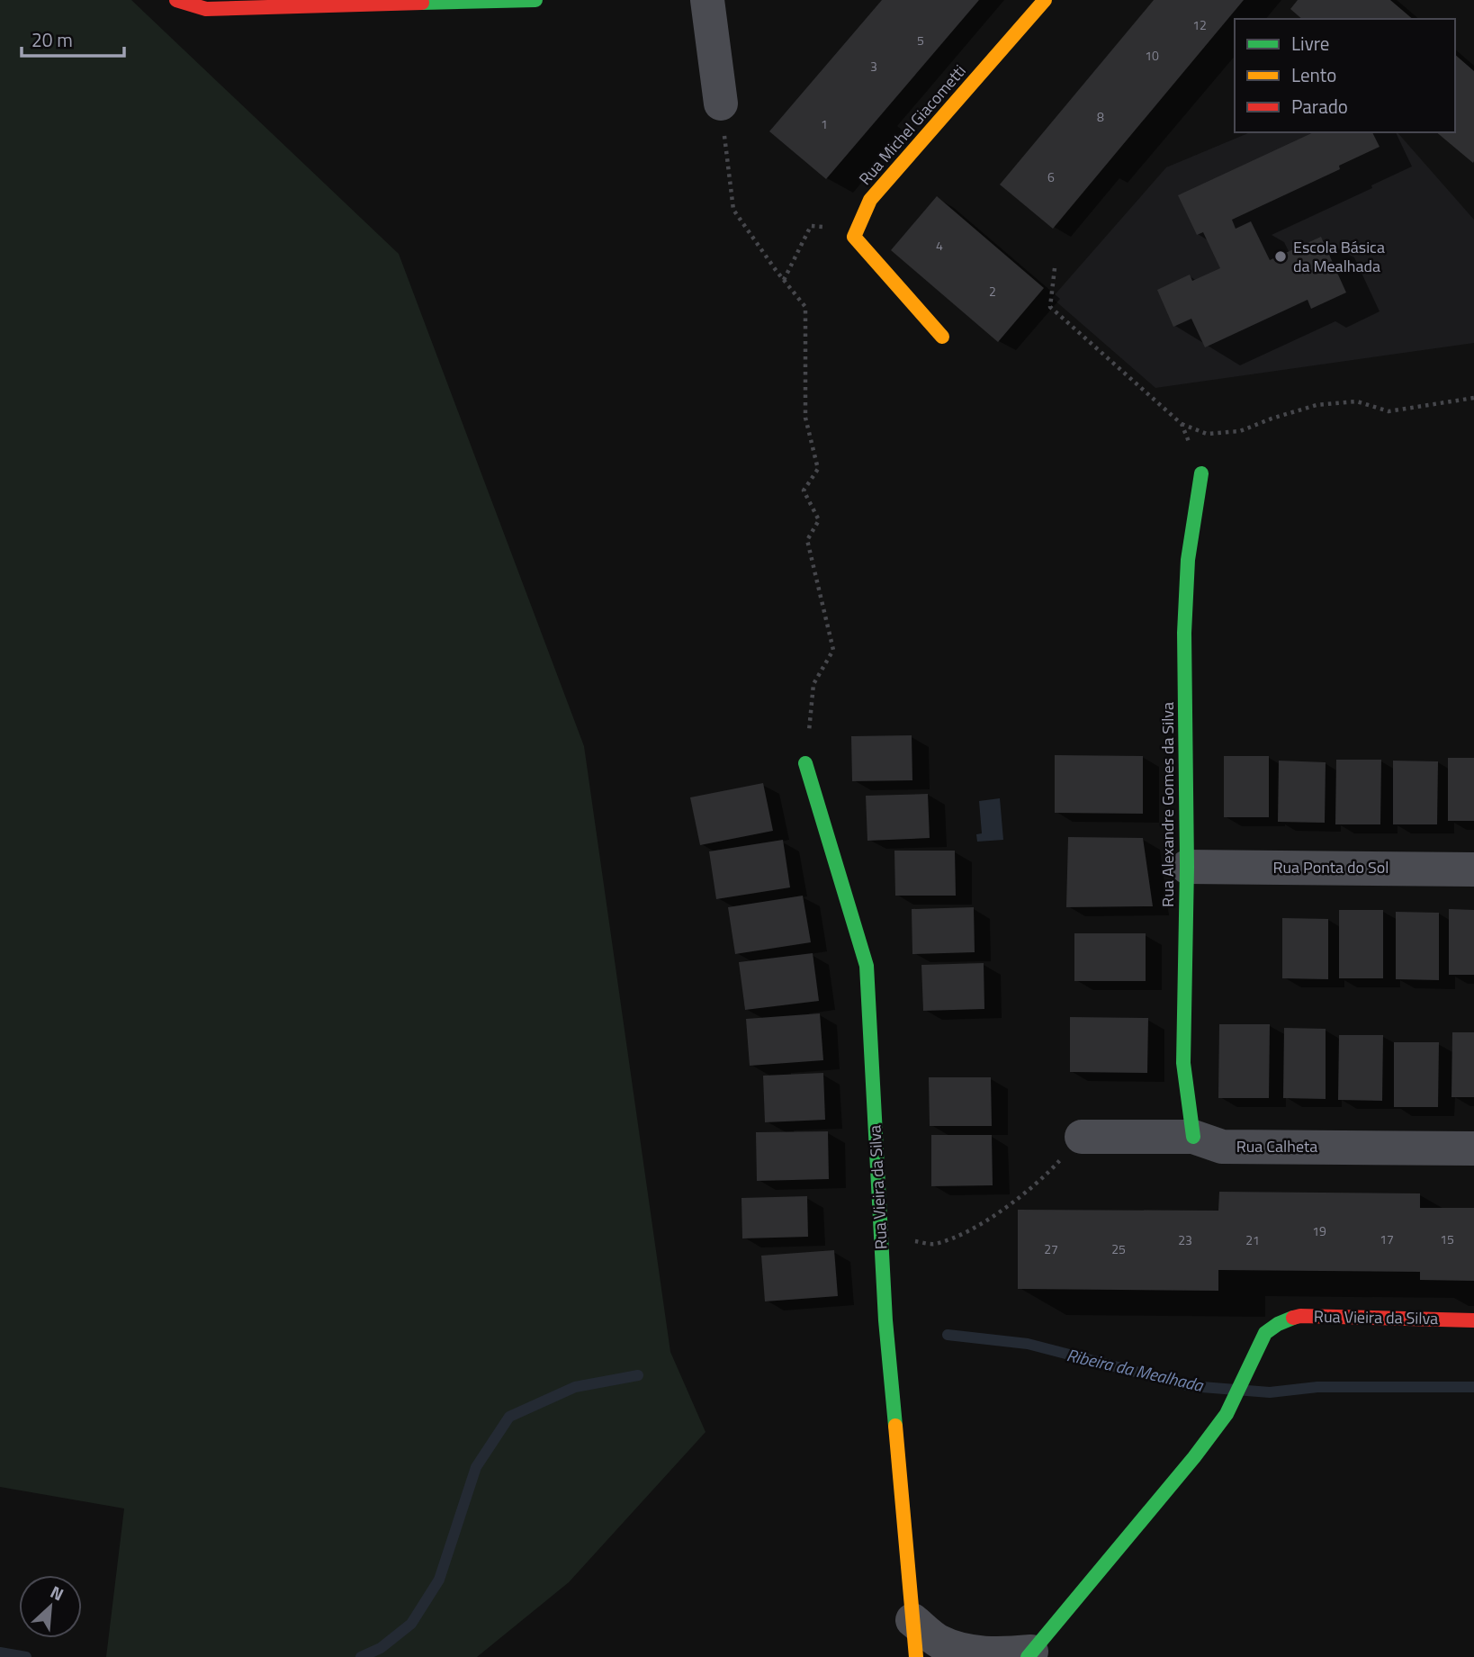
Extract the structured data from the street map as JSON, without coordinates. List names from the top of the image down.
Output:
{
  "streets": {
    "street": [
      "Rua Michel Giacometti",
      "Rua Alexandre Gomes da Silva",
      "Rua Ponta do Sol",
      "Rua Calheta",
      "Rua Vieira da Silva"
    ]
  },
  "crossings": [
    ["Rua Alexandre Gomes da Silva", "Rua Ponta do Sol"],
    ["Rua Alexandre Gomes da Silva", "Rua Calheta"]
  ],
  "water": ["Ribeira da Mealhada"],
  "places": ["Escola Básica da Mealhada"],
  "house_numbers": [
    "12",
    "5",
    "10",
    "3",
    "8",
    "1",
    "6",
    "4",
    "2",
    "19",
    "17",
    "15",
    "23",
    "21",
    "27",
    "25"
  ],
  "legend": ["Livre", "Lento", "Parado"],
  "scale_bar": "20 m",
  "north": "top right"
}
